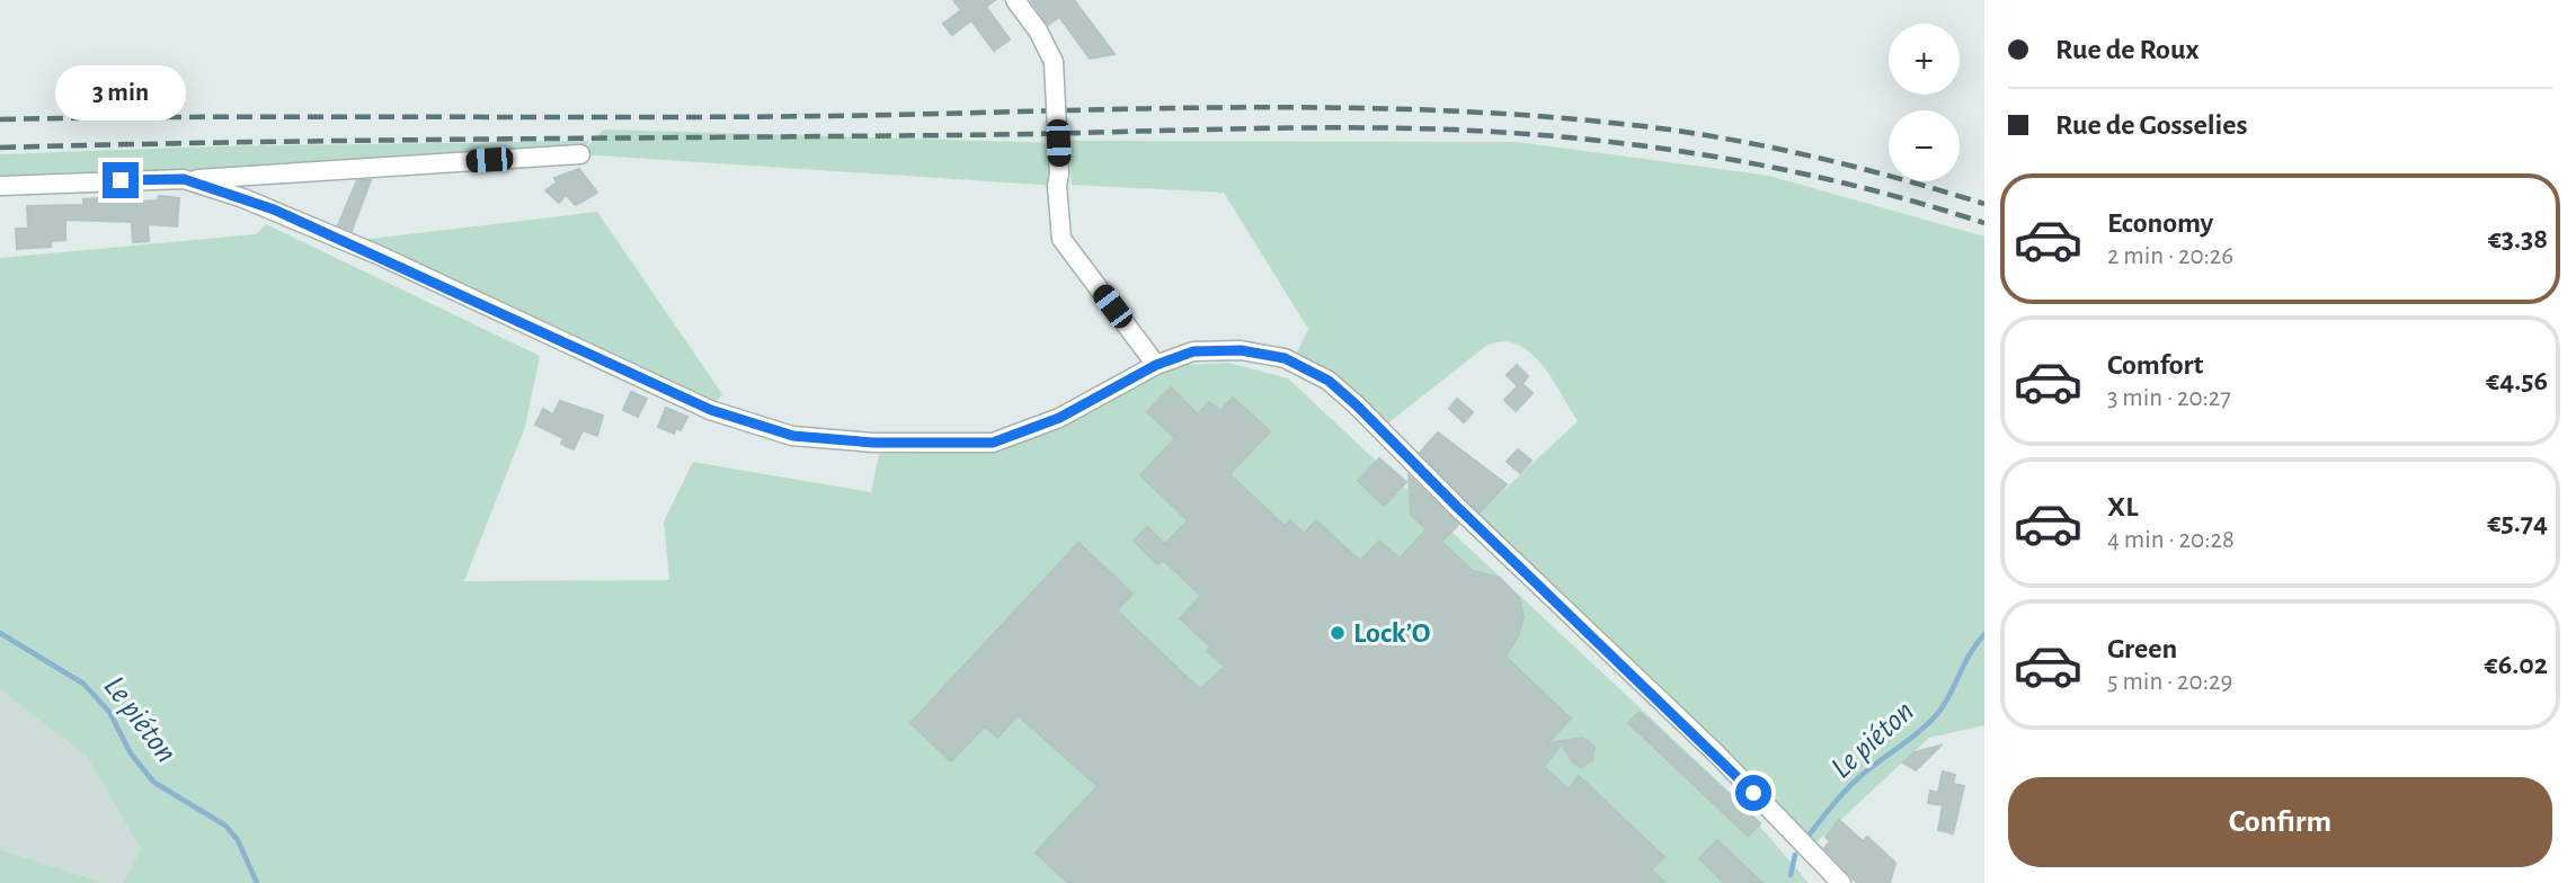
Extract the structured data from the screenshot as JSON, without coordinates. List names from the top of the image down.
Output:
{
  "water": ["Le piéton"],
  "places": ["Lock’O"],
  "page": {
    "banner": ["Rue de Roux", "Rue de Gosselies"],
    "map_buttons": ["+", "−"],
    "bubble": "3 min",
    "list": [
      {
        "name": "Economy",
        "note": "2 min · 20:26",
        "value": "€3.38"
      },
      {
        "name": "Comfort",
        "note": "3 min · 20:27",
        "value": "€4.56"
      },
      {
        "name": "XL",
        "note": "4 min · 20:28",
        "value": "€5.74"
      },
      {
        "name": "Green",
        "note": "5 min · 20:29",
        "value": "€6.02"
      }
    ],
    "buttons": "Confirm"
  }
}
